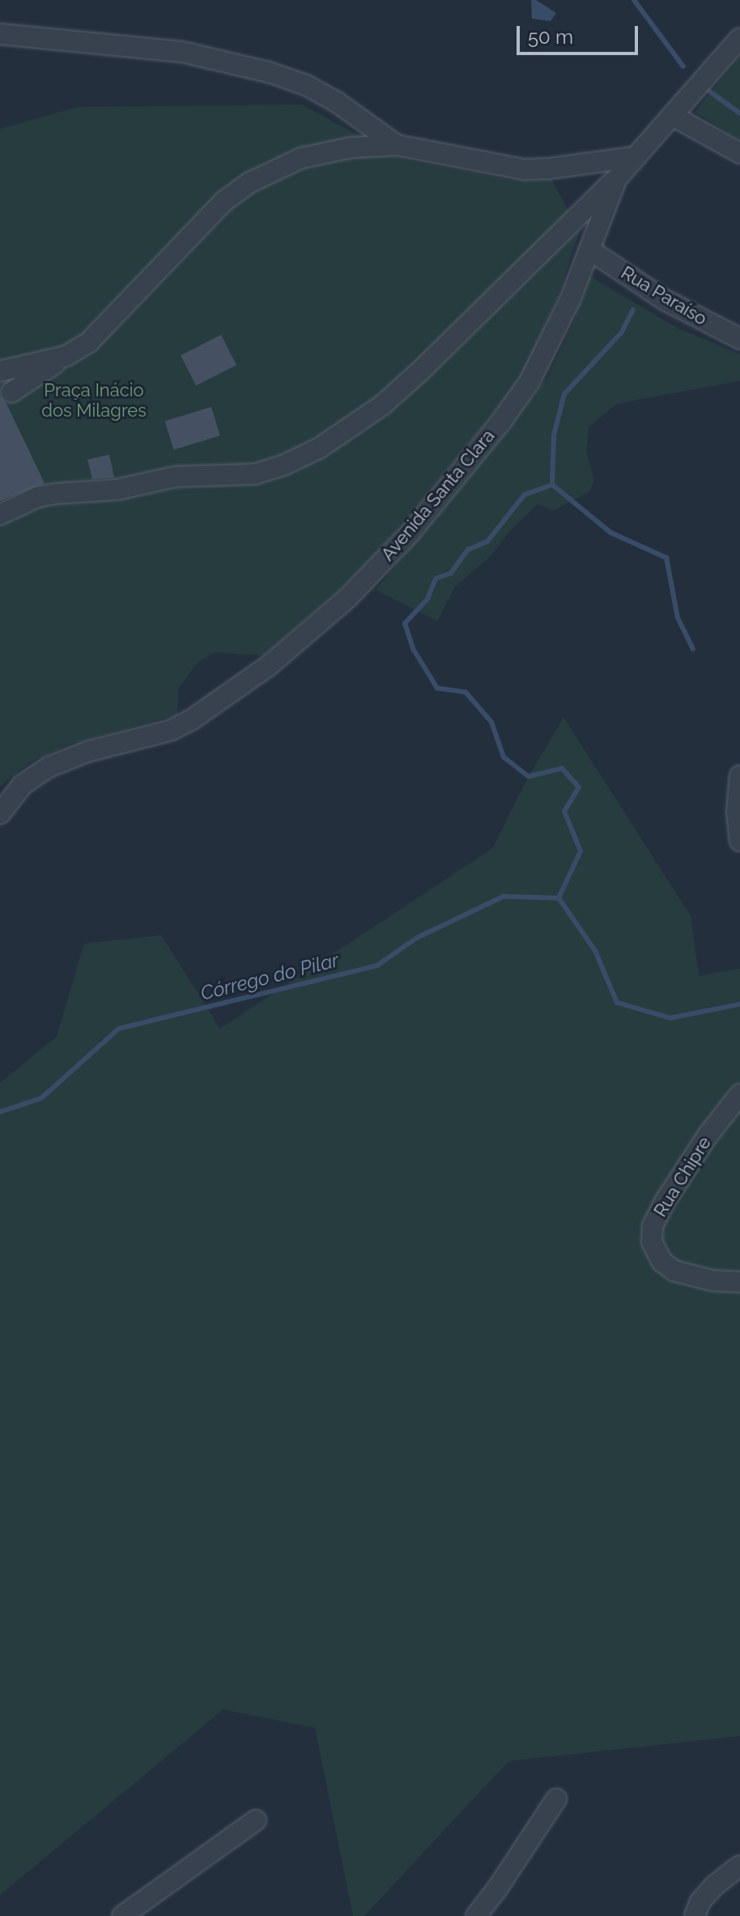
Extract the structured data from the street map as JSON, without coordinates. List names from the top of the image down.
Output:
{
  "streets": {
    "street": ["Rua Paraíso", "Avenida Santa Clara", "Rua Chipre"]
  },
  "crossings": [
    ["Rua Paraíso", "Avenida Santa Clara"]
  ],
  "water": ["Córrego do Pilar"],
  "parks": ["Praça Inácio dos Milagres"],
  "scale_bar": "50 m"
}
